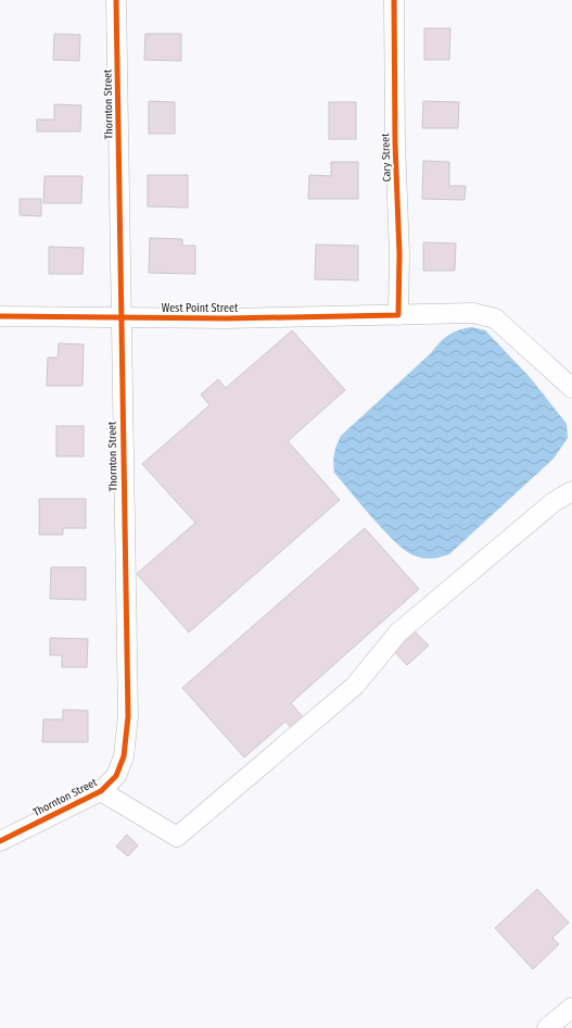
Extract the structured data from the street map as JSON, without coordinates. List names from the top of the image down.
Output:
{
  "streets": {
    "street": ["Thornton Street", "Cary Street", "West Point Street"]
  },
  "crossings": [
    ["Thornton Street", "West Point Street"],
    ["Cary Street", "West Point Street"]
  ]
}
